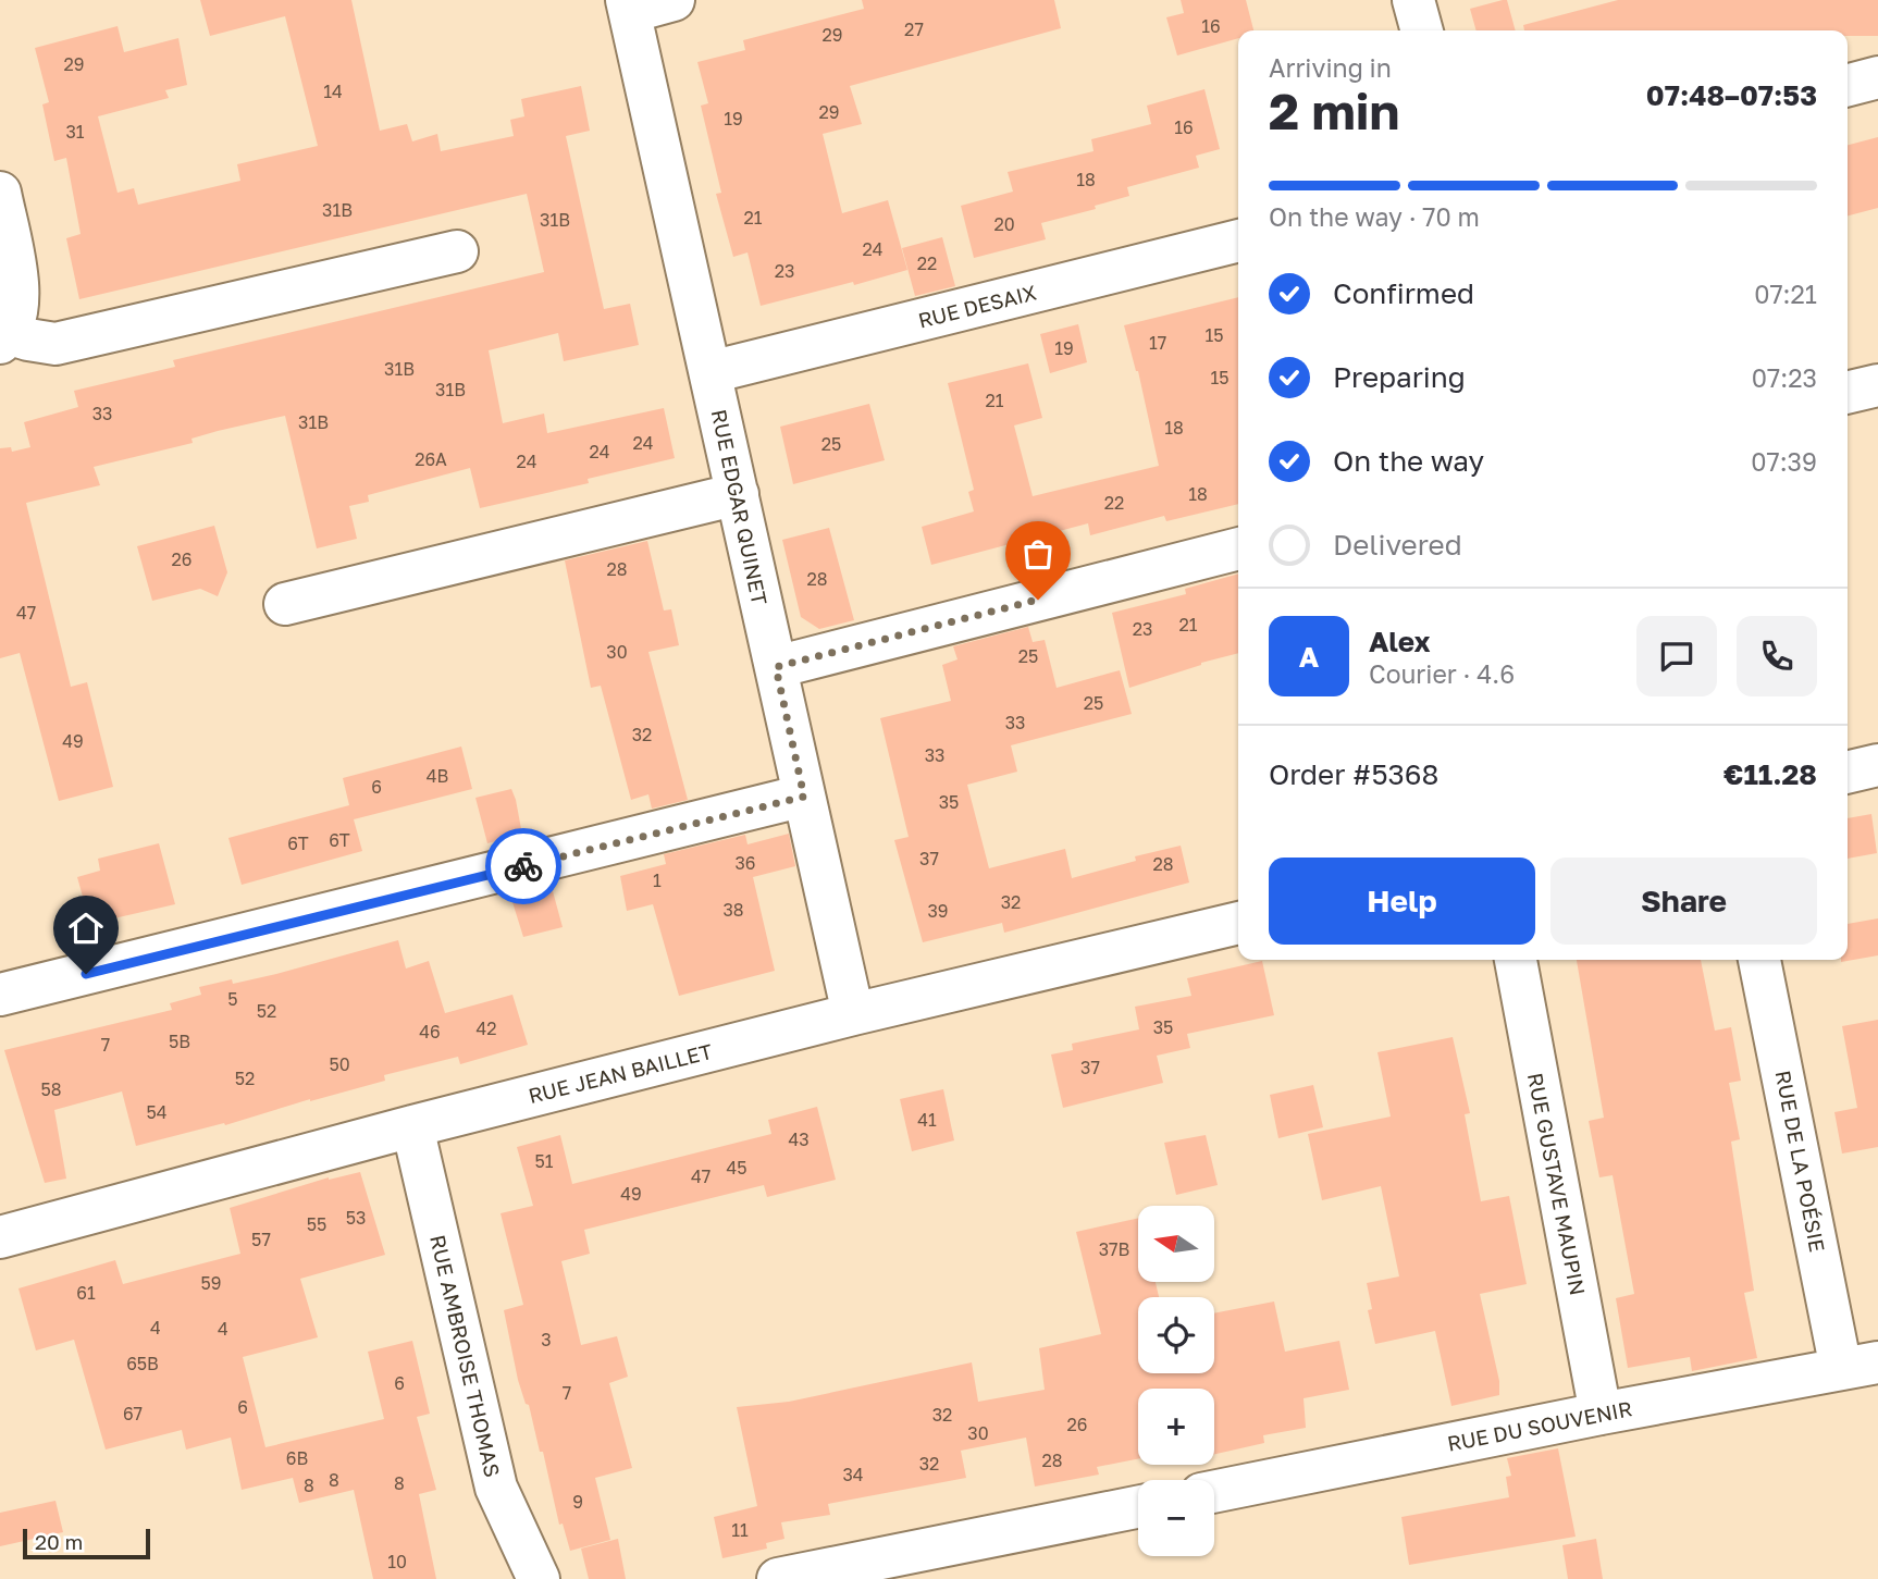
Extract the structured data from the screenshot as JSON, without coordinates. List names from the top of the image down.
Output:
{
  "streets": {
    "street": [
      "RUE DESAIX",
      "RUE EDGAR QUINET",
      "RUE JEAN BAILLET",
      "RUE DE LA POÉSIE",
      "RUE GUSTAVE MAUPIN",
      "RUE AMBROISE THOMAS",
      "RUE DU SOUVENIR"
    ]
  },
  "crossings": [
    ["RUE DESAIX", "RUE EDGAR QUINET"],
    ["RUE EDGAR QUINET", "RUE JEAN BAILLET"],
    ["RUE JEAN BAILLET", "RUE AMBROISE THOMAS"],
    ["RUE DE LA POÉSIE", "RUE DU SOUVENIR"],
    ["RUE GUSTAVE MAUPIN", "RUE DU SOUVENIR"]
  ],
  "house_numbers": [
    "16",
    "27",
    "29",
    "29",
    "14",
    "29",
    "19",
    "16",
    "31",
    "18",
    "31B",
    "21",
    "31B",
    "20",
    "24",
    "22",
    "23",
    "15",
    "17",
    "19",
    "31B",
    "15",
    "31B",
    "21",
    "33",
    "31B",
    "18",
    "24",
    "25",
    "24",
    "26A",
    "24",
    "18",
    "22",
    "26",
    "28",
    "28",
    "47",
    "21",
    "23",
    "30",
    "25",
    "25",
    "33",
    "32",
    "49",
    "33",
    "4B",
    "6",
    "35",
    "6T",
    "6T",
    "37",
    "36",
    "28",
    "1",
    "32",
    "38",
    "39",
    "5",
    "52",
    "35",
    "42",
    "46",
    "5B",
    "7",
    "50",
    "37",
    "52",
    "58",
    "54",
    "41",
    "43",
    "51",
    "45",
    "47",
    "49",
    "53",
    "55",
    "57",
    "37B",
    "59",
    "61",
    "4",
    "4",
    "3",
    "65B",
    "6",
    "7",
    "6",
    "67",
    "32",
    "26",
    "30",
    "6B",
    "28",
    "32",
    "34",
    "8",
    "8",
    "8",
    "9",
    "11",
    "10"
  ],
  "scale_bar": "20 m",
  "north": "left",
  "page": {
    "heading": ["2 min", "Arriving in", "07:48–07:53"],
    "panel": [
      "Alex",
      "Courier · 4.6",
      "Order #5368",
      "€11.28"
    ],
    "bar": "On the way · 70 m",
    "list": [
      ["Confirmed", "07:21"],
      ["Preparing", "07:23"],
      ["On the way", "07:39"],
      "Delivered"
    ],
    "round": "A",
    "buttons": ["Help", "Share"],
    "map_buttons": ["+", "−"],
    "scale": "20 m"
  }
}
